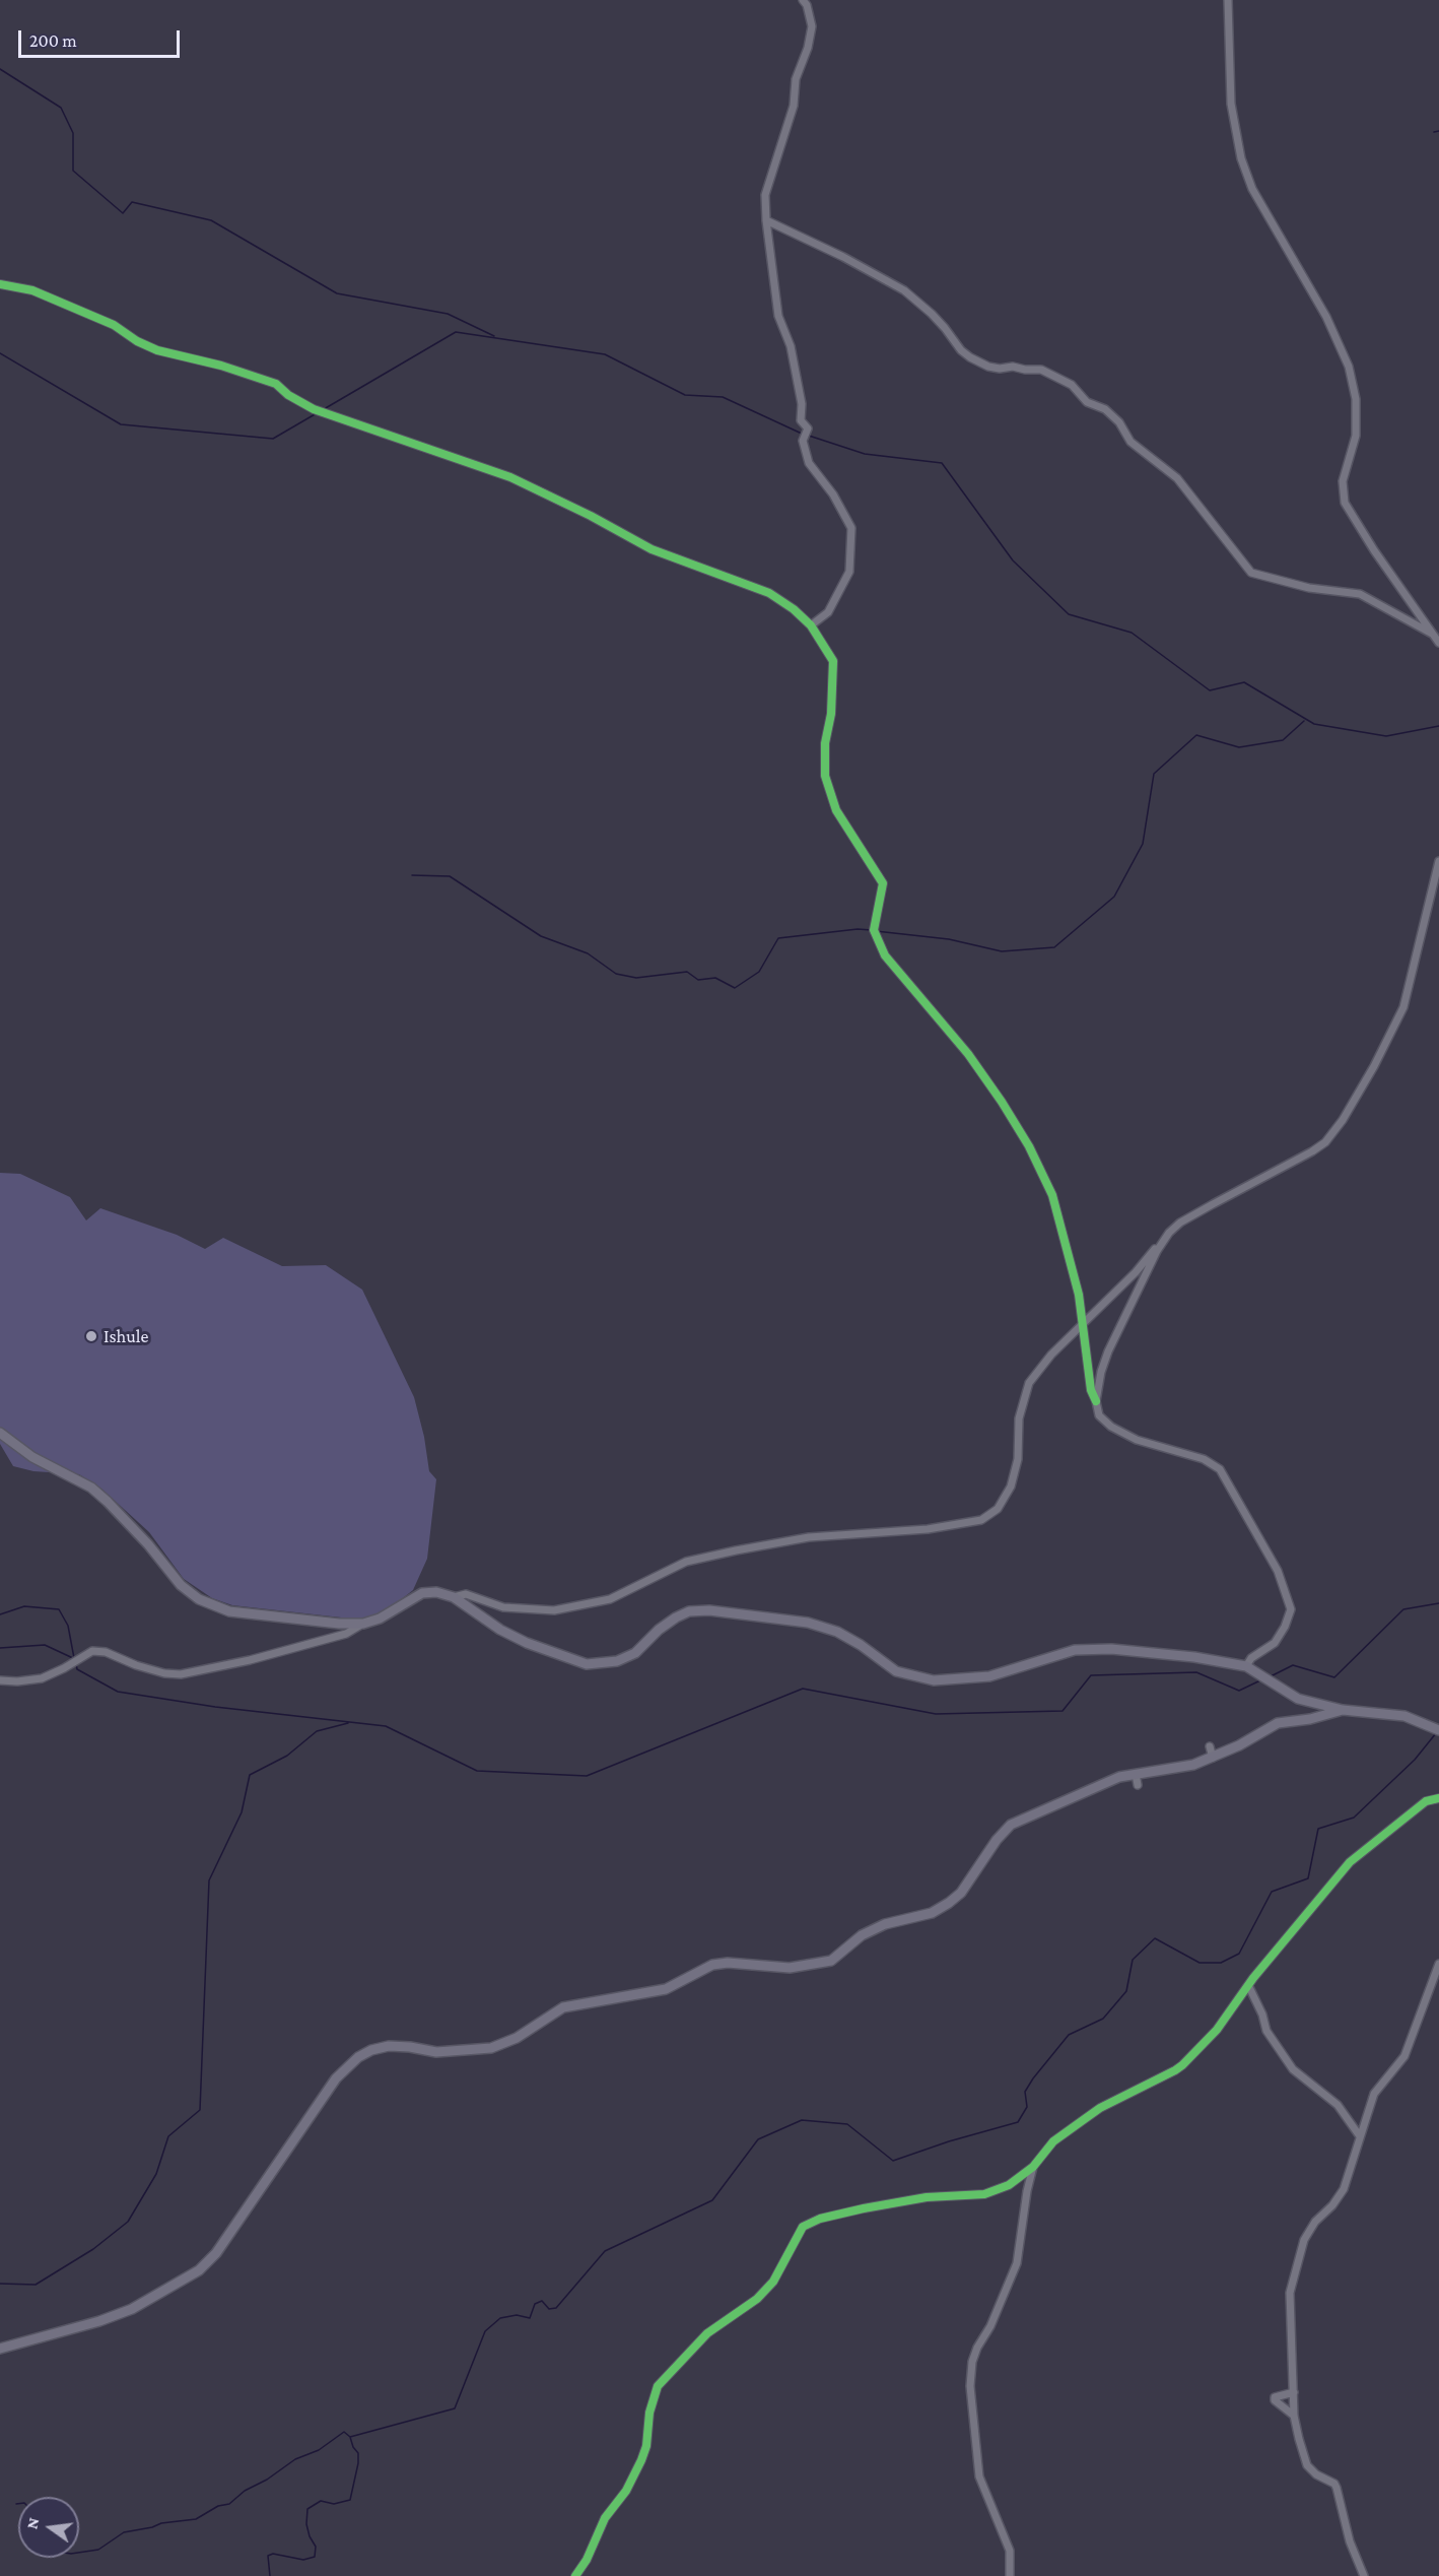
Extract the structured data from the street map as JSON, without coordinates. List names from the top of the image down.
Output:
{
  "places": ["Ishule"],
  "scale_bar": "200 m",
  "north": "left"
}
